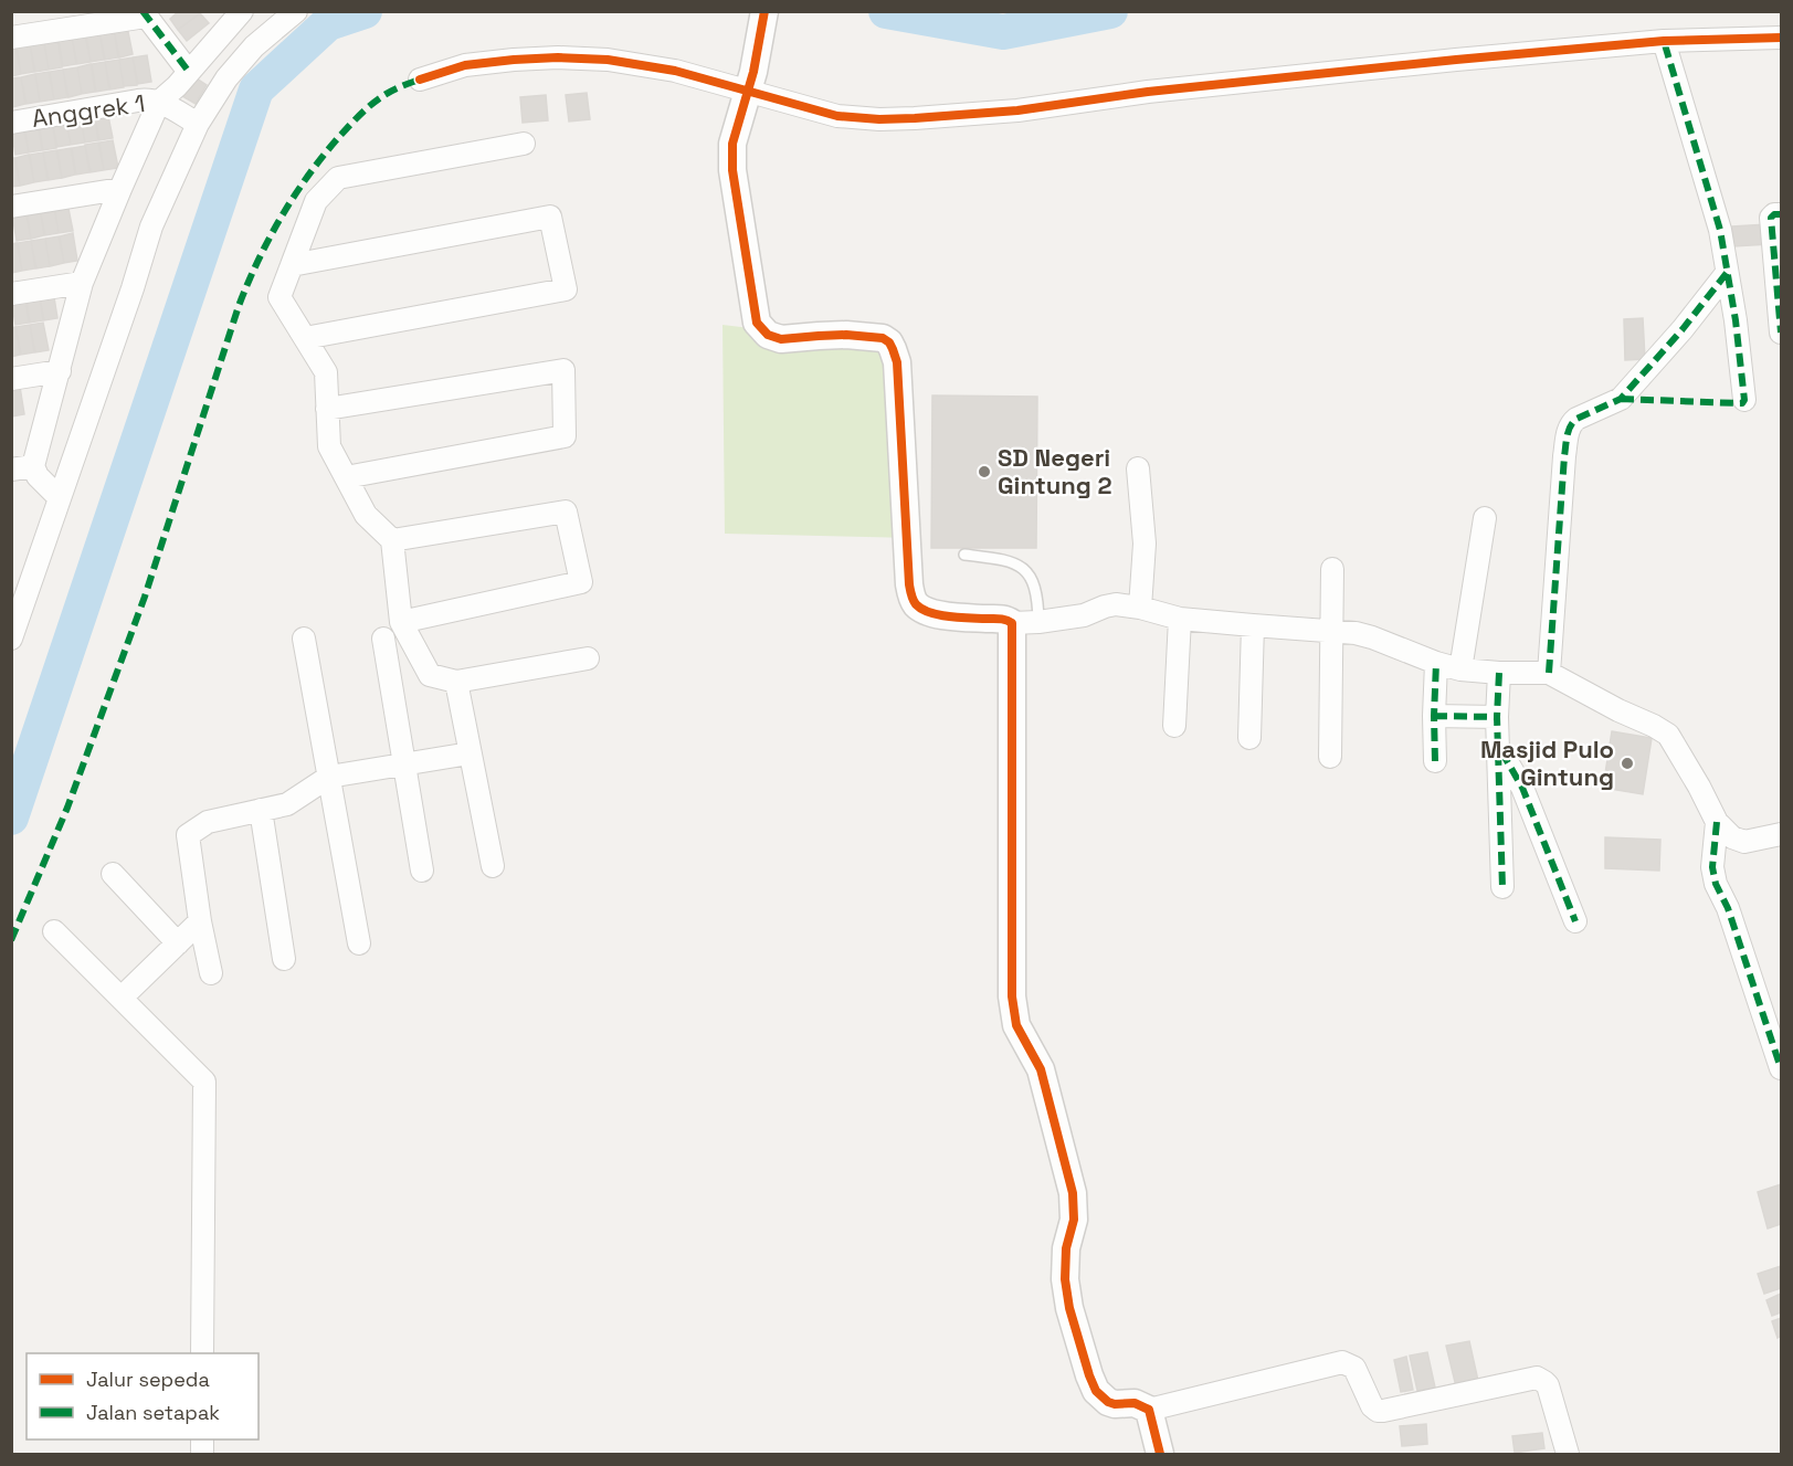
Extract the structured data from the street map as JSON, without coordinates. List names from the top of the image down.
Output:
{
  "streets": {
    "street": ["Anggrek 1"]
  },
  "places": ["SD Negeri Gintung 2", "Masjid Pulo Gintung"],
  "legend": ["Jalur sepeda", "Jalan setapak"]
}
